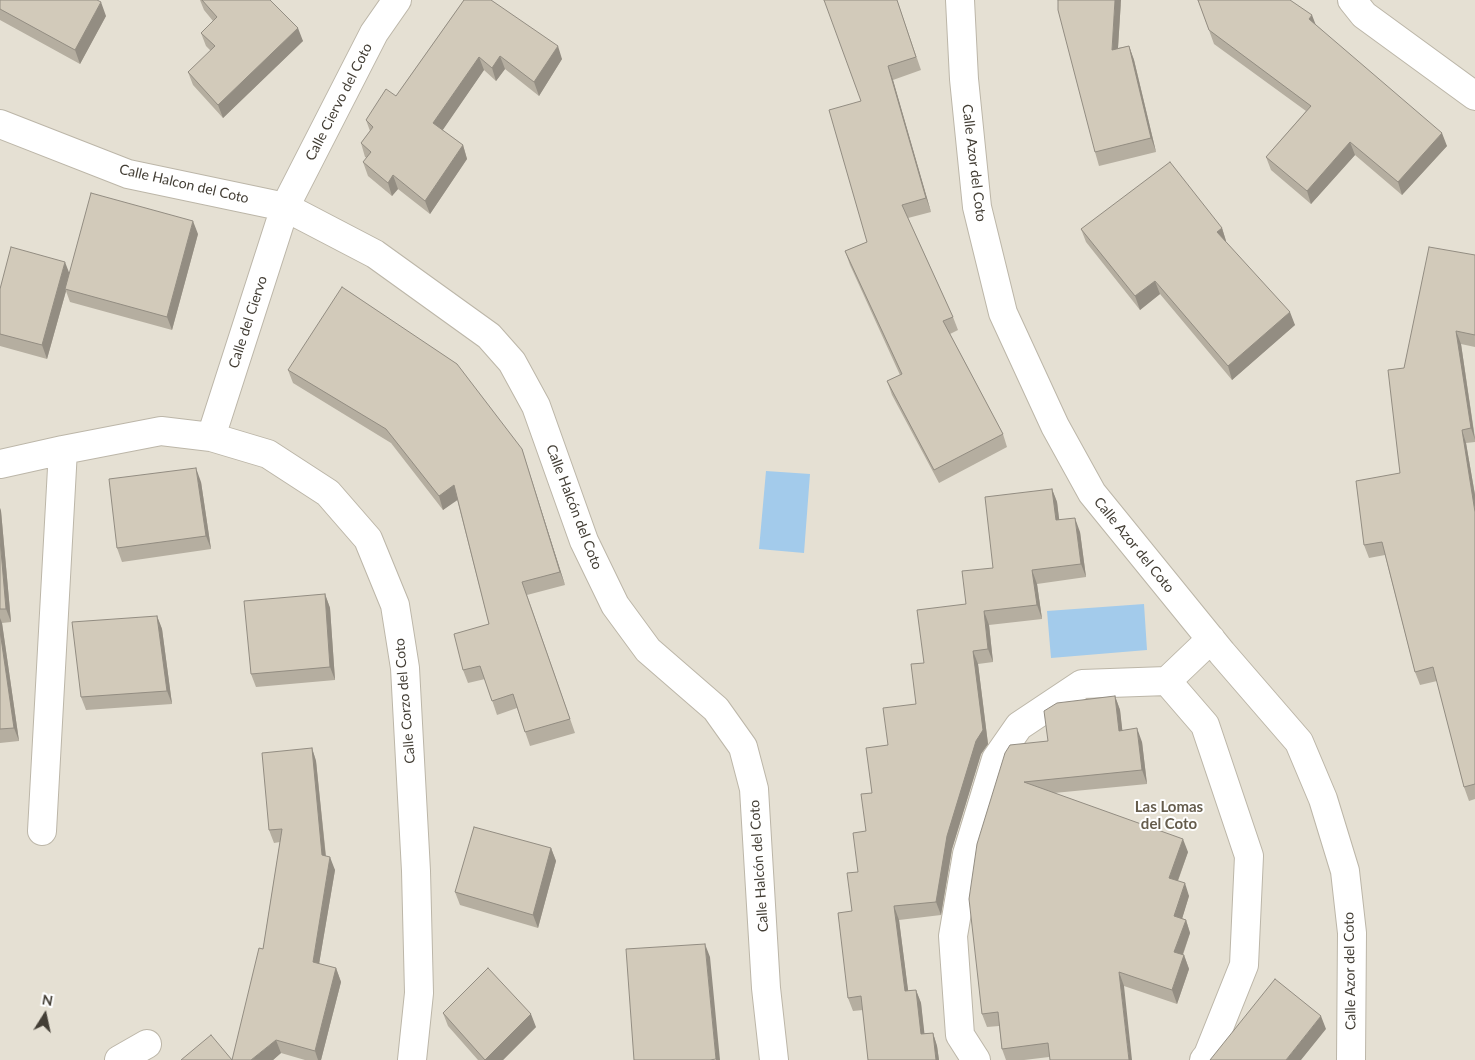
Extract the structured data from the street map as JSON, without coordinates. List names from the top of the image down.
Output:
{
  "streets": {
    "street": [
      "Calle Ciervo del Coto",
      "Calle Azor del Coto",
      "Calle Halcon del Coto",
      "Calle del Ciervo",
      "Calle Halcón del Coto",
      "Calle Corzo del Coto"
    ]
  },
  "crossings": [
    ["Calle Ciervo del Coto", "Calle Halcon del Coto"],
    ["Calle Ciervo del Coto", "Calle del Ciervo"],
    ["Calle Ciervo del Coto", "Calle Halcón del Coto"],
    ["Calle Halcon del Coto", "Calle del Ciervo"],
    ["Calle Halcon del Coto", "Calle Halcón del Coto"],
    ["Calle del Ciervo", "Calle Halcón del Coto"],
    ["Calle del Ciervo", "Calle Corzo del Coto"]
  ],
  "districts": ["Las Lomas del Coto"],
  "north": "top"
}
